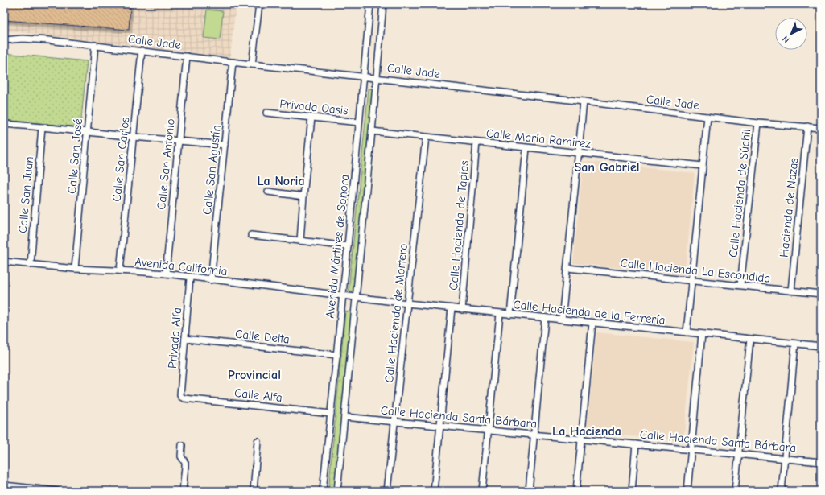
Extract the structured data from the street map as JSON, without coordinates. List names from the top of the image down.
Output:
{
  "streets": {
    "street": [
      "Calle Jade",
      "Privada Oasis",
      "Calle María Ramírez",
      "Calle San José",
      "Calle San Carlos",
      "Calle San Antonio",
      "Calle San Agustín",
      "Calle Hacienda de Súchil",
      "Calle San Juan",
      "Hacienda de Nazas",
      "Calle Hacienda de Tapias",
      "Avenida Mártires de Sonora",
      "Avenida California",
      "Calle Hacienda La Escondida",
      "Calle Hacienda de la Ferrería",
      "Calle Hacienda de Mortero",
      "Calle Delta",
      "Privada Alfa",
      "Calle Alfa",
      "Calle Hacienda Santa Bárbara"
    ]
  },
  "crossings": [
    ["Calle Jade", "Calle San José"],
    ["Calle Jade", "Calle San Carlos"],
    ["Calle Jade", "Calle San Antonio"],
    ["Calle Jade", "Calle San Agustín"],
    ["Calle Jade", "Calle Hacienda de Súchil"],
    ["Calle Jade", "Hacienda de Nazas"],
    ["Calle Jade", "Avenida Mártires de Sonora"],
    ["Privada Oasis", "Avenida Mártires de Sonora"],
    ["Calle María Ramírez", "Calle Hacienda de Tapias"],
    ["Calle María Ramírez", "Avenida Mártires de Sonora"],
    ["Calle María Ramírez", "Calle Hacienda de Mortero"],
    ["Calle San José", "Avenida California"],
    ["Calle San Carlos", "Avenida California"],
    ["Calle San Antonio", "Avenida California"],
    ["Calle San Agustín", "Avenida California"],
    ["Calle Hacienda de Súchil", "Calle Hacienda La Escondida"],
    ["Calle San Juan", "Avenida California"],
    ["Hacienda de Nazas", "Calle Hacienda La Escondida"],
    ["Calle Hacienda de Tapias", "Calle Hacienda de la Ferrería"],
    ["Avenida Mártires de Sonora", "Avenida California"],
    ["Avenida Mártires de Sonora", "Calle Hacienda de la Ferrería"],
    ["Avenida Mártires de Sonora", "Calle Delta"],
    ["Avenida Mártires de Sonora", "Calle Alfa"],
    ["Avenida Mártires de Sonora", "Calle Hacienda Santa Bárbara"],
    ["Avenida California", "Calle Hacienda de la Ferrería"],
    ["Avenida California", "Privada Alfa"],
    ["Calle Hacienda de la Ferrería", "Calle Hacienda de Mortero"],
    ["Calle Hacienda de Mortero", "Calle Hacienda Santa Bárbara"],
    ["Calle Delta", "Privada Alfa"],
    ["Privada Alfa", "Calle Alfa"]
  ],
  "districts": [
    "San Gabriel",
    "La Noria",
    "Provincial",
    "La Hacienda"
  ],
  "north": "bottom left"
}
